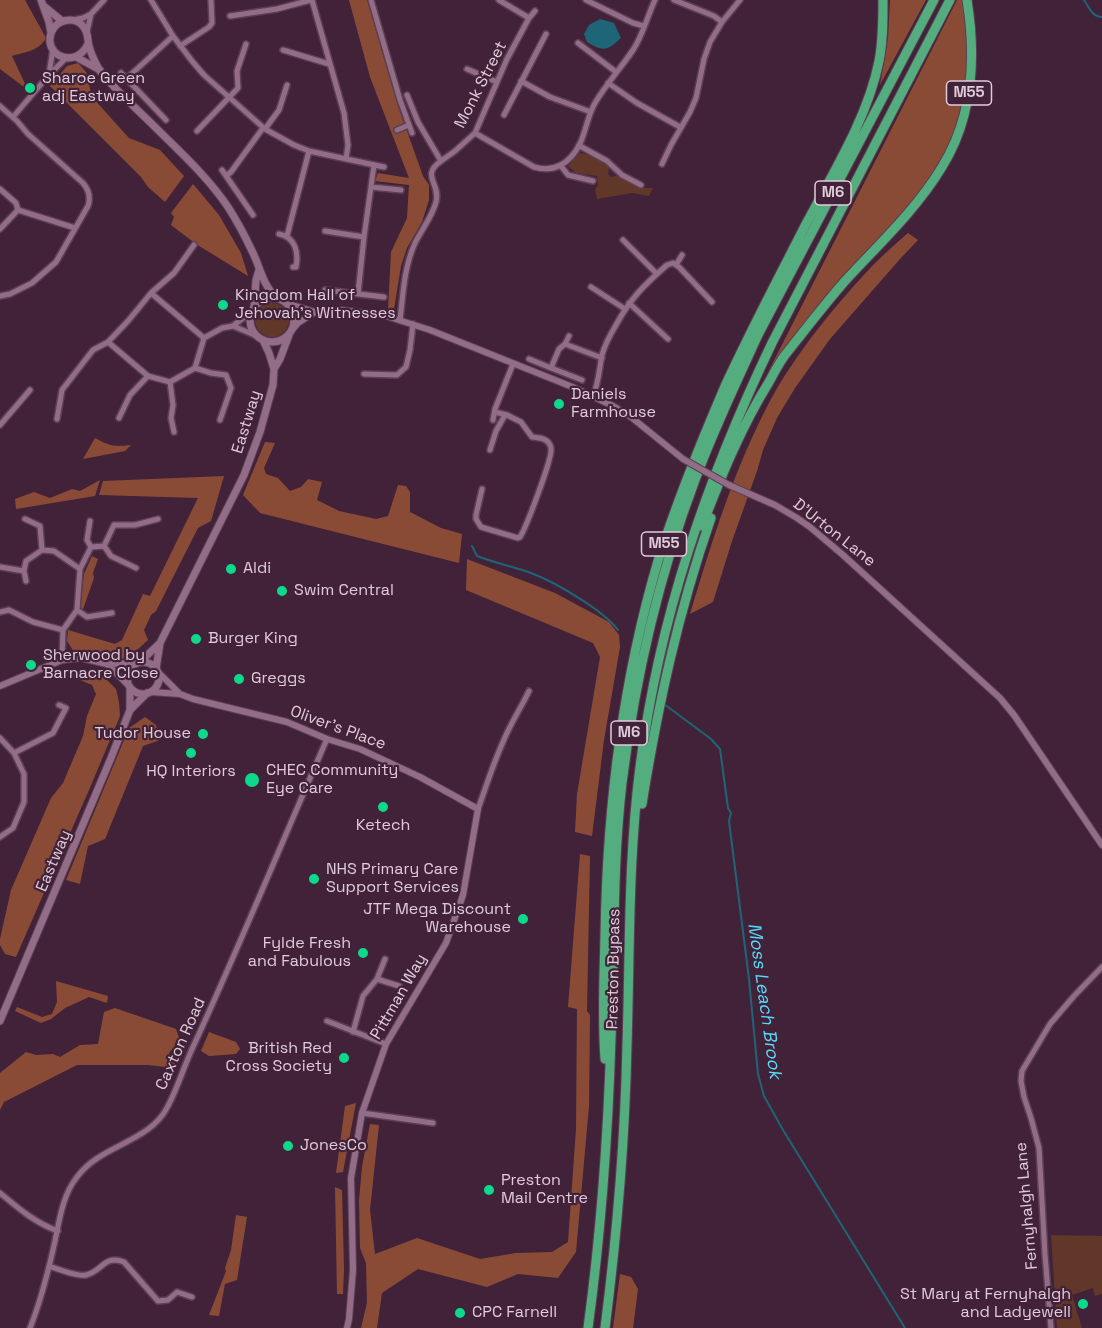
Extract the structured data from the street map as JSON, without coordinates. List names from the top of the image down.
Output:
{
  "streets": {
    "highway": ["M55", "M6", "Preston Bypass"],
    "main road": ["Eastway"],
    "street": [
      "Monk Street",
      "D'Urton Lane",
      "Oliver's Place",
      "Pittman Way",
      "Caxton Road",
      "Fernyhalgh Lane"
    ]
  },
  "crossings": [
    ["Monk Street", "D'Urton Lane"],
    ["M55", "M6"],
    ["M55", "Preston Bypass"],
    ["M6", "Preston Bypass"],
    ["Eastway", "D'Urton Lane"],
    ["Eastway", "Oliver's Place"],
    ["Oliver's Place", "Pittman Way"],
    ["Oliver's Place", "Caxton Road"]
  ],
  "water": ["Moss Leach Brook"],
  "places": [
    "Sharoe Green adj Eastway",
    "Kingdom Hall of Jehovah's Witnesses",
    "Daniels Farmhouse",
    "Aldi",
    "Swim Central",
    "Burger King",
    "Sherwood by Barnacre Close",
    "Greggs",
    "Tudor House",
    "HQ Interiors",
    "CHEC Community Eye Care",
    "Ketech",
    "NHS Primary Care Support Services",
    "JTF Mega Discount Warehouse",
    "Fylde Fresh and Fabulous",
    "British Red Cross Society",
    "JonesCo",
    "Preston Mail Centre",
    "St Mary at Fernyhalgh and Ladyewell",
    "CPC Farnell"
  ]
}
